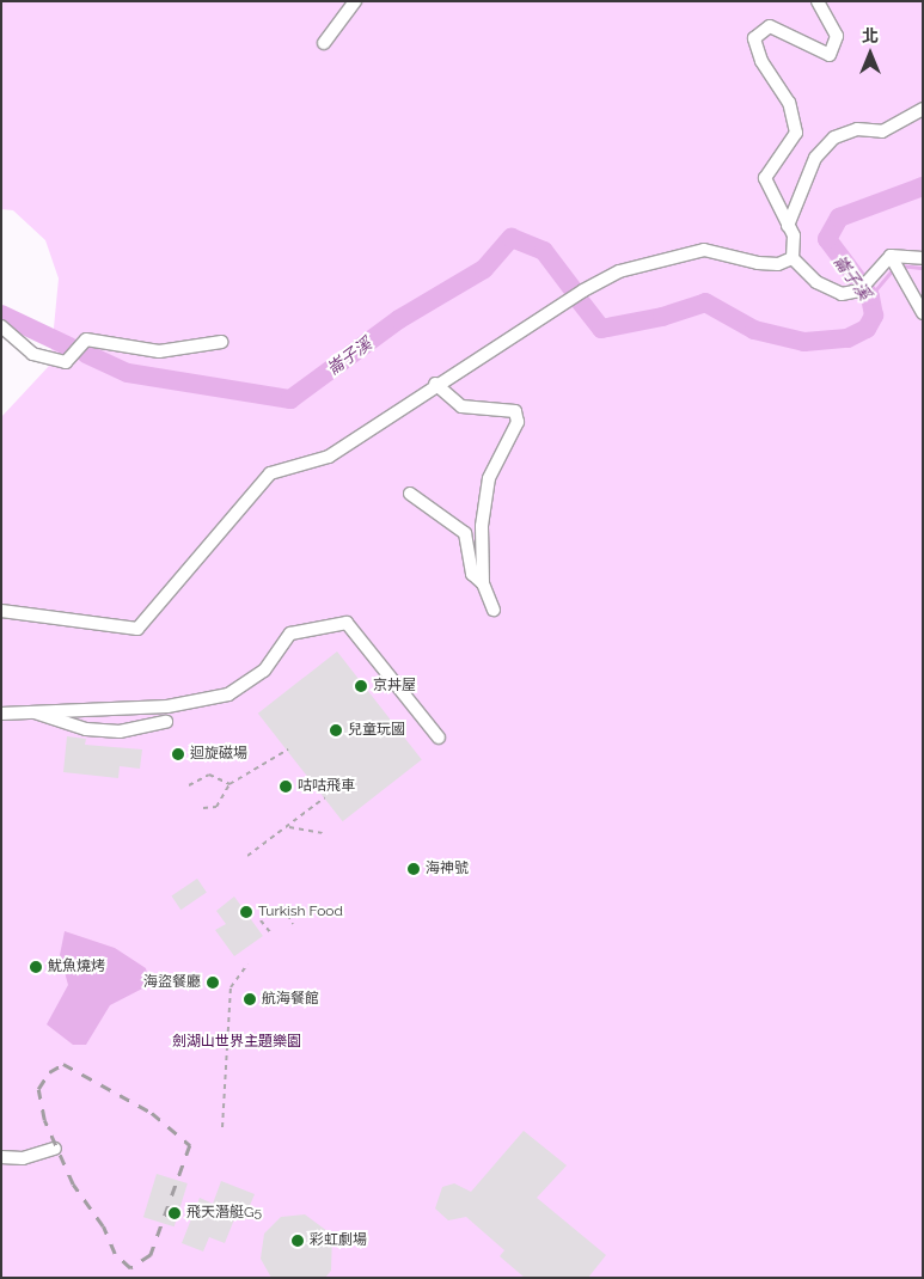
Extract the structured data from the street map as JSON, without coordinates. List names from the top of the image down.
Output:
{
  "water": ["崙子溪"],
  "parks": ["劍湖山世界主題樂園"],
  "places": [
    "京丼屋",
    "兒童玩國",
    "迴旋磁場",
    "咕咕飛車",
    "海神號",
    "Turkish Food",
    "魷魚燒烤",
    "海盜餐廳",
    "航海餐館",
    "飛天潛艇G5",
    "彩虹劇場"
  ],
  "north": "top"
}
